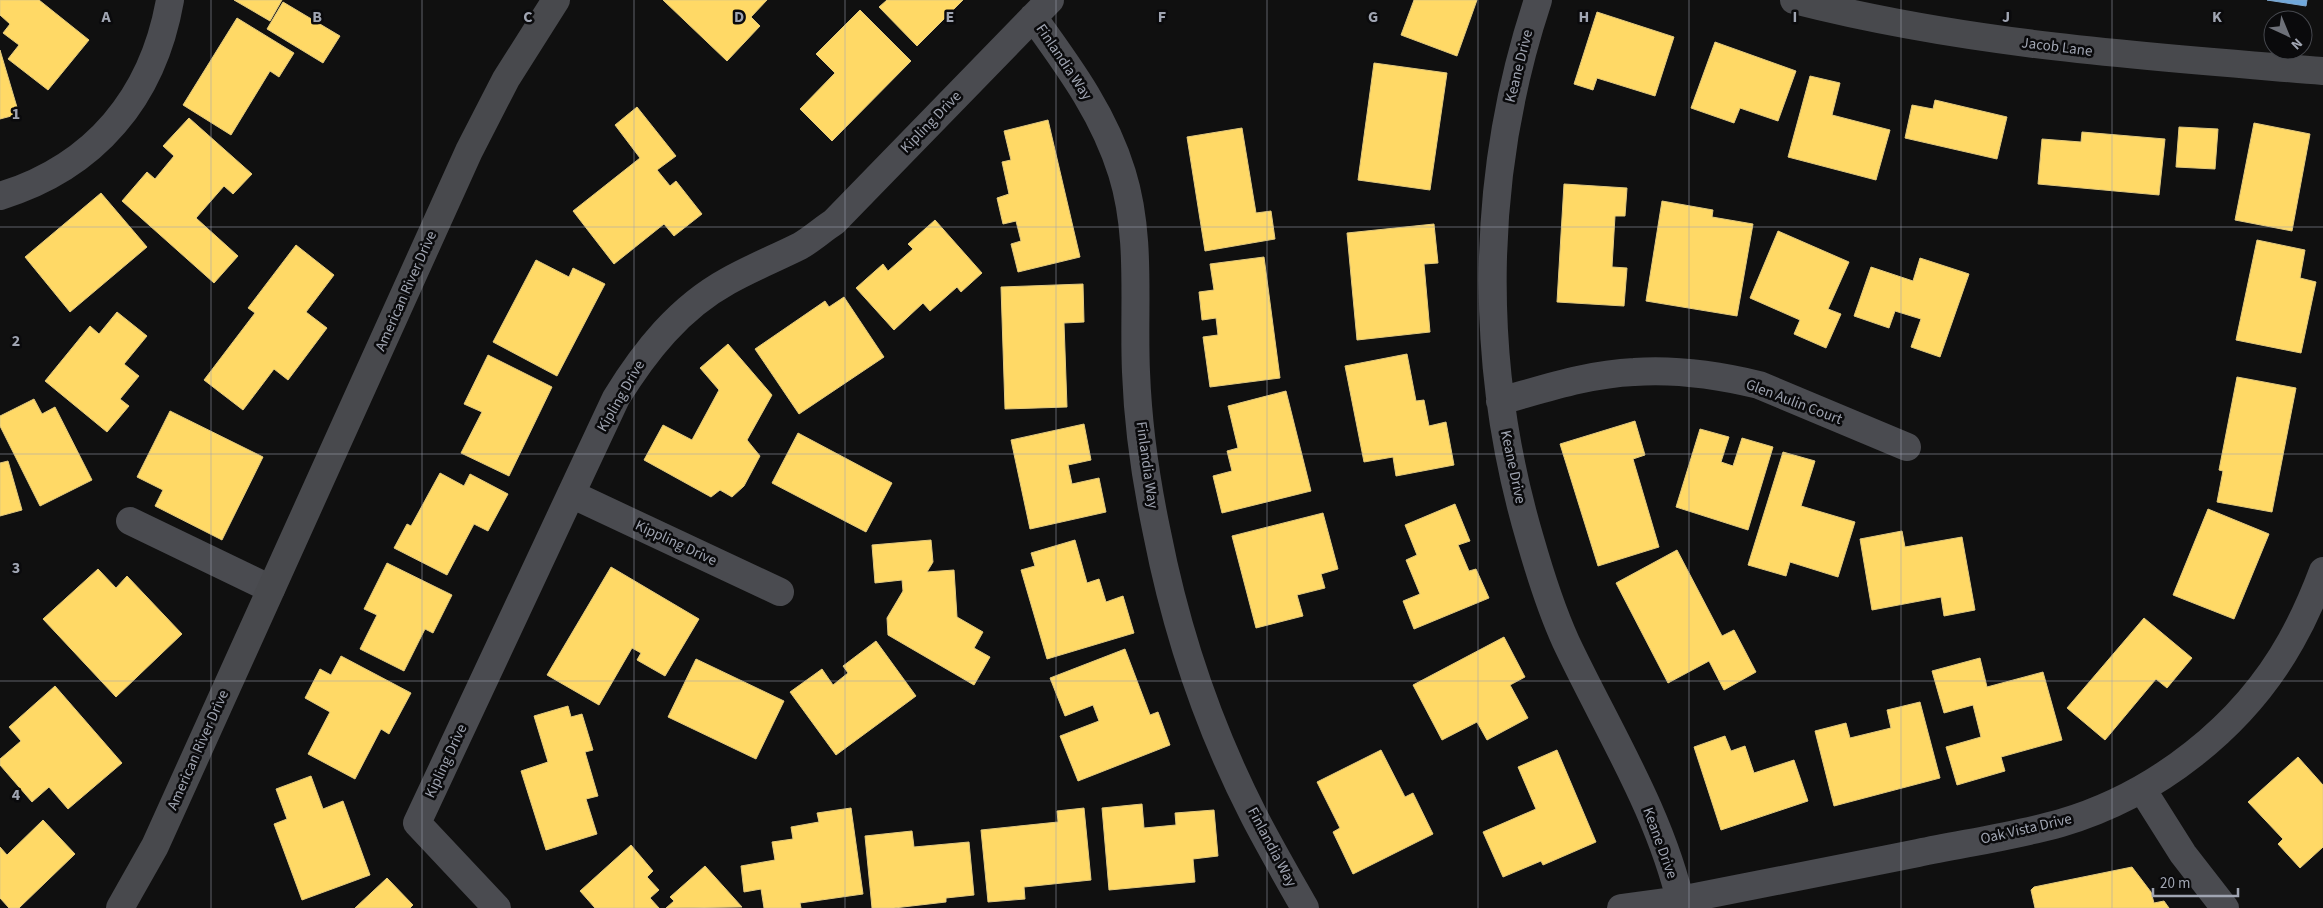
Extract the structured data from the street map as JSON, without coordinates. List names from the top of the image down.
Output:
{
  "streets": {
    "street": [
      "Jacob Lane",
      "Finlandia Way",
      "Keane Drive",
      "Kipling Drive",
      "American River Drive",
      "Glen Aulin Court",
      "Kippling Drive",
      "Oak Vista Drive"
    ]
  },
  "crossings": [
    ["Finlandia Way", "Kipling Drive"],
    ["Keane Drive", "Glen Aulin Court"],
    ["Keane Drive", "Oak Vista Drive"],
    ["Kipling Drive", "Kippling Drive"]
  ],
  "scale_bar": "20 m",
  "north": "bottom right",
  "grid": {
    "columns": [
      "A",
      "B",
      "C",
      "D",
      "E",
      "F",
      "G",
      "H",
      "I",
      "J",
      "K"
    ],
    "rows": [
      "1",
      "2",
      "3",
      "4"
    ]
  }
}
